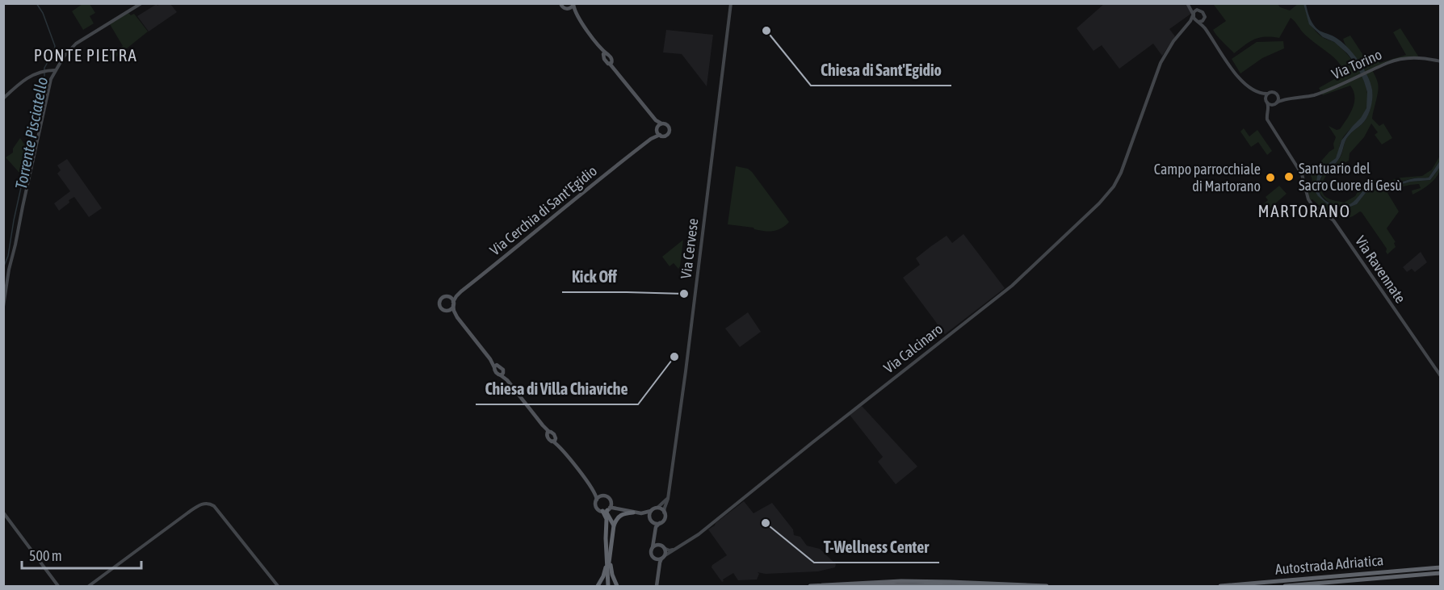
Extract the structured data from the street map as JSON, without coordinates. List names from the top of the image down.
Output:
{
  "streets": {
    "highway": ["Autostrada Adriatica"],
    "main road": [
      "Via Torino",
      "Via Cerchia di Sant'Egidio",
      "Via Cervese",
      "Via Ravennate",
      "Via Calcinaro"
    ]
  },
  "crossings": [
    ["Via Torino", "Via Ravennate"]
  ],
  "districts": ["PONTE PIETRA", "MARTORANO"],
  "water": ["Torrente Pisciatello"],
  "places": [
    "Chiesa di Sant'Egidio",
    "Santuario del Sacro Cuore di Gesù",
    "Campo parrocchiale di Martorano",
    "Kick Off",
    "Chiesa di Villa Chiaviche",
    "T-Wellness Center"
  ],
  "scale_bar": "500 m"
}
